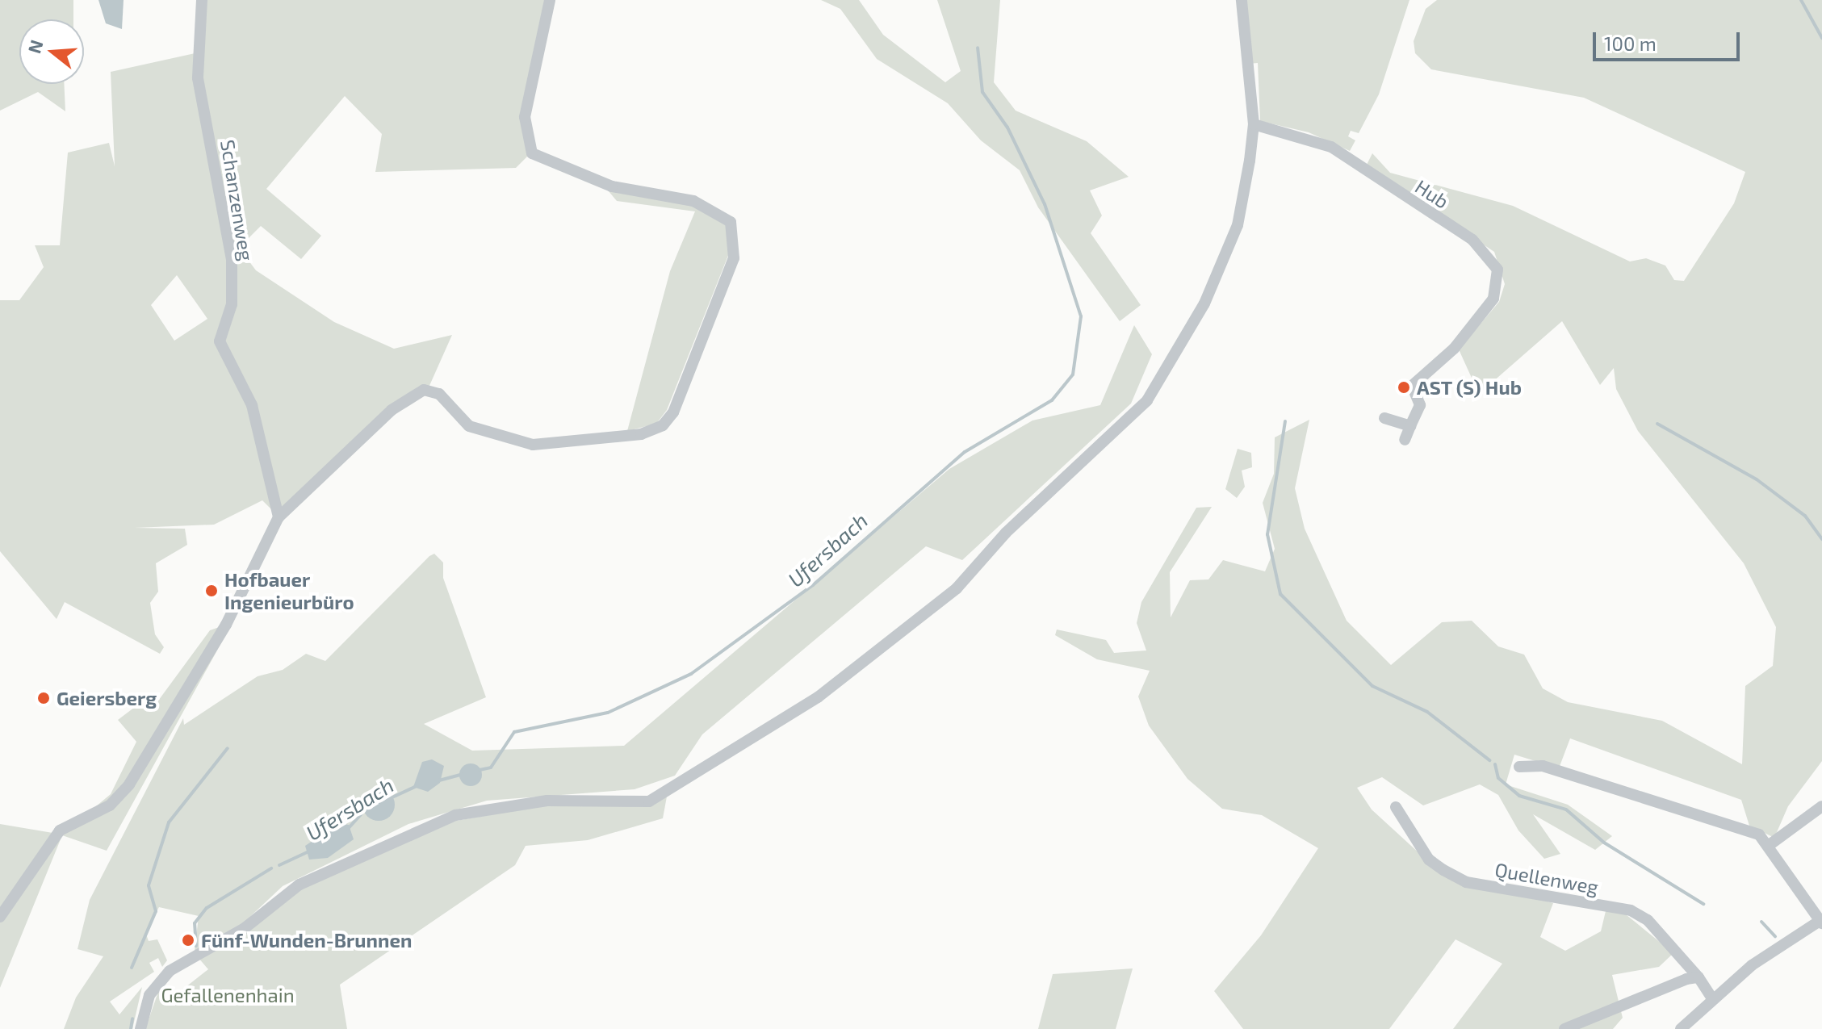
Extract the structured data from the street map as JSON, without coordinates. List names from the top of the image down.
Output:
{
  "streets": {
    "street": ["Hub", "Schanzenweg", "Quellenweg"]
  },
  "water": ["Ufersbach"],
  "parks": ["Gefallenenhain"],
  "places": [
    "AST (S) Hub",
    "Hofbauer Ingenieurbüro",
    "Geiersberg",
    "Fünf-Wunden-Brunnen"
  ],
  "scale_bar": "100 m",
  "north": "left"
}
